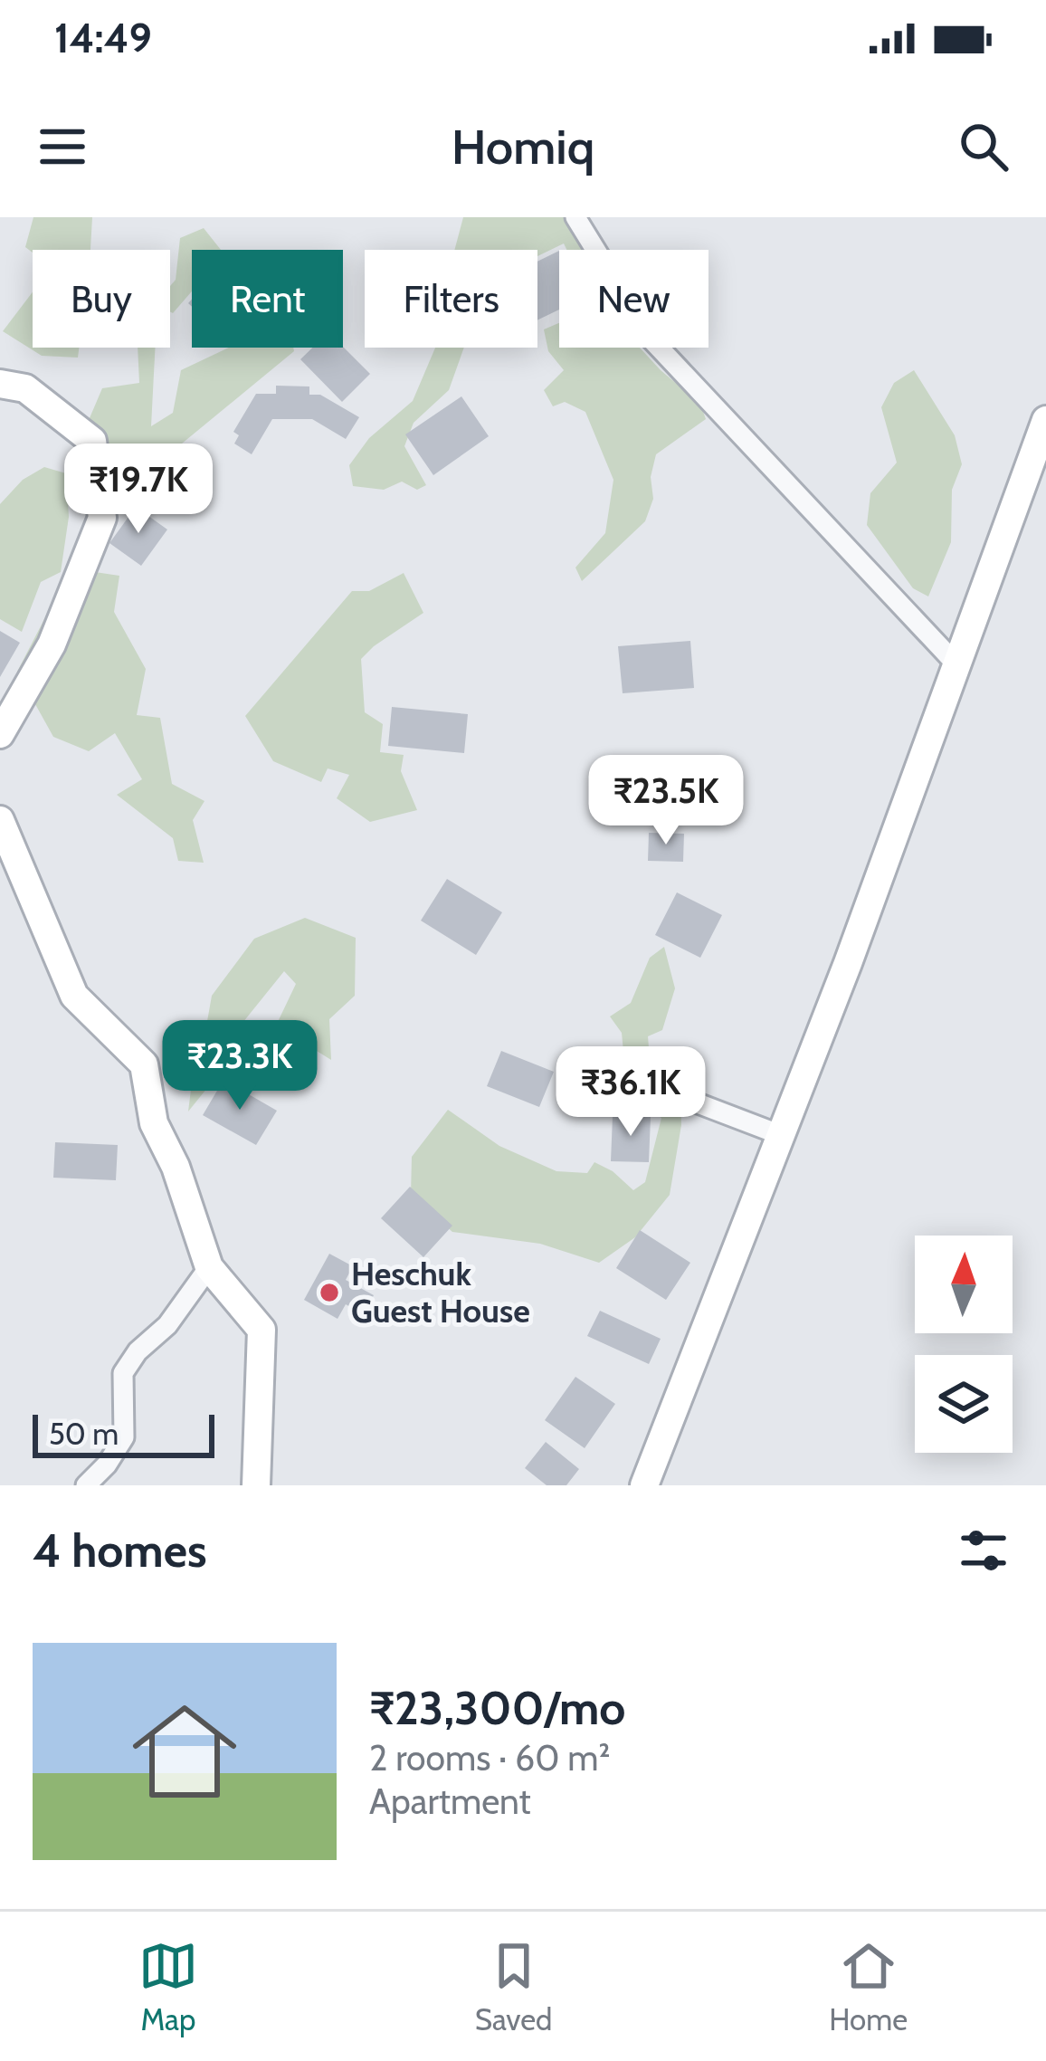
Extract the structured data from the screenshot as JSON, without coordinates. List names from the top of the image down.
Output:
{
  "places": ["Heschuk Guest House"],
  "scale_bar": "50 m",
  "north": "top",
  "page": {
    "status": "14:49",
    "header": "Homiq",
    "chip": [
      "Buy",
      "Rent",
      "Filters",
      "New"
    ],
    "price": [
      "₹19.7K",
      "₹23.5K",
      "₹23.3K",
      "₹36.1K"
    ],
    "scale": "50 m",
    "heading": "4 homes",
    "list": [
      {
        "name": "₹23,300/mo",
        "note": "2 rooms · 60 m² · Apartment"
      }
    ],
    "tabs": ["Map", "Saved", "Home"]
  }
}
